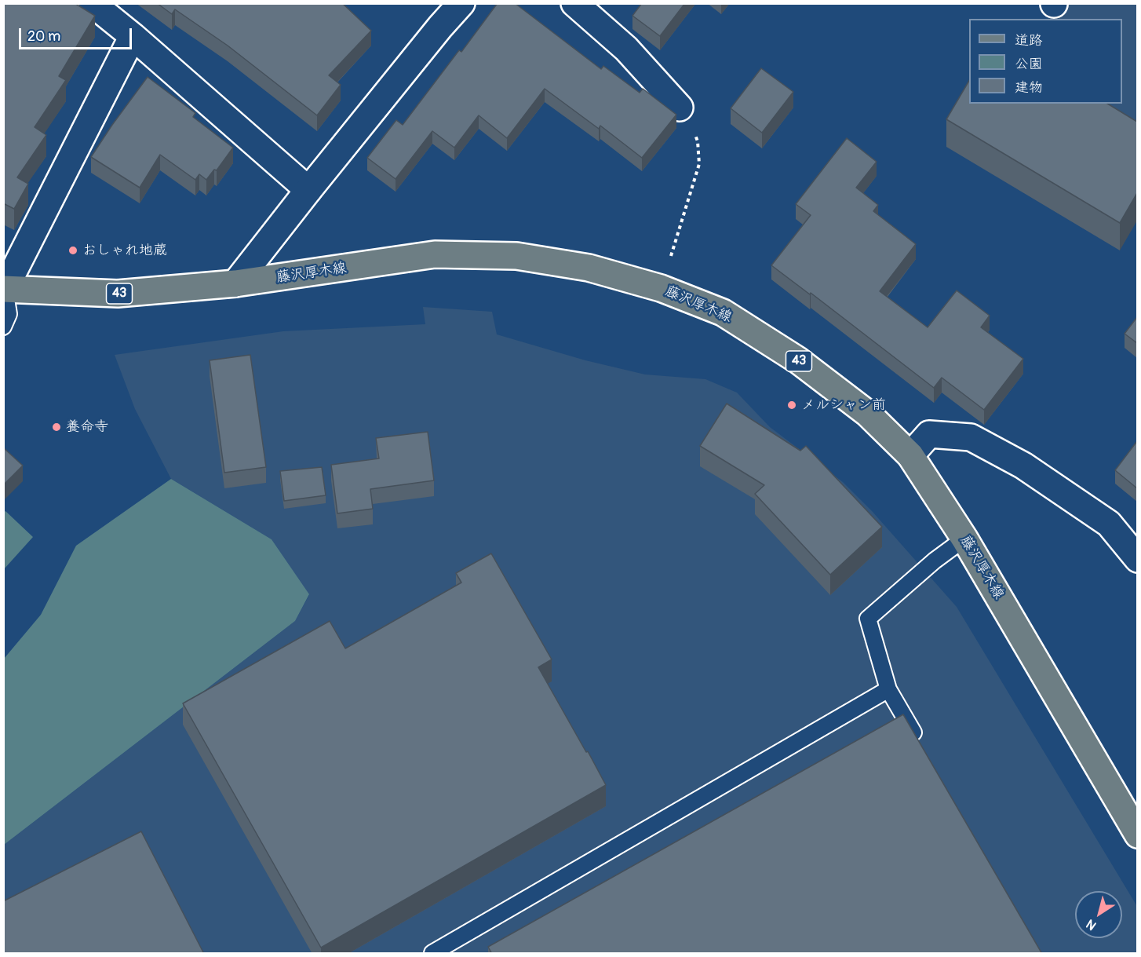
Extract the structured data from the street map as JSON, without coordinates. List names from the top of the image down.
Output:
{
  "streets": {
    "main road": ["藤沢厚木線", "43"]
  },
  "places": ["おしゃれ地蔵", "メルシャン前", "養命寺"],
  "legend": ["道路", "公園", "建物"],
  "scale_bar": "20 m",
  "north": "bottom left"
}
